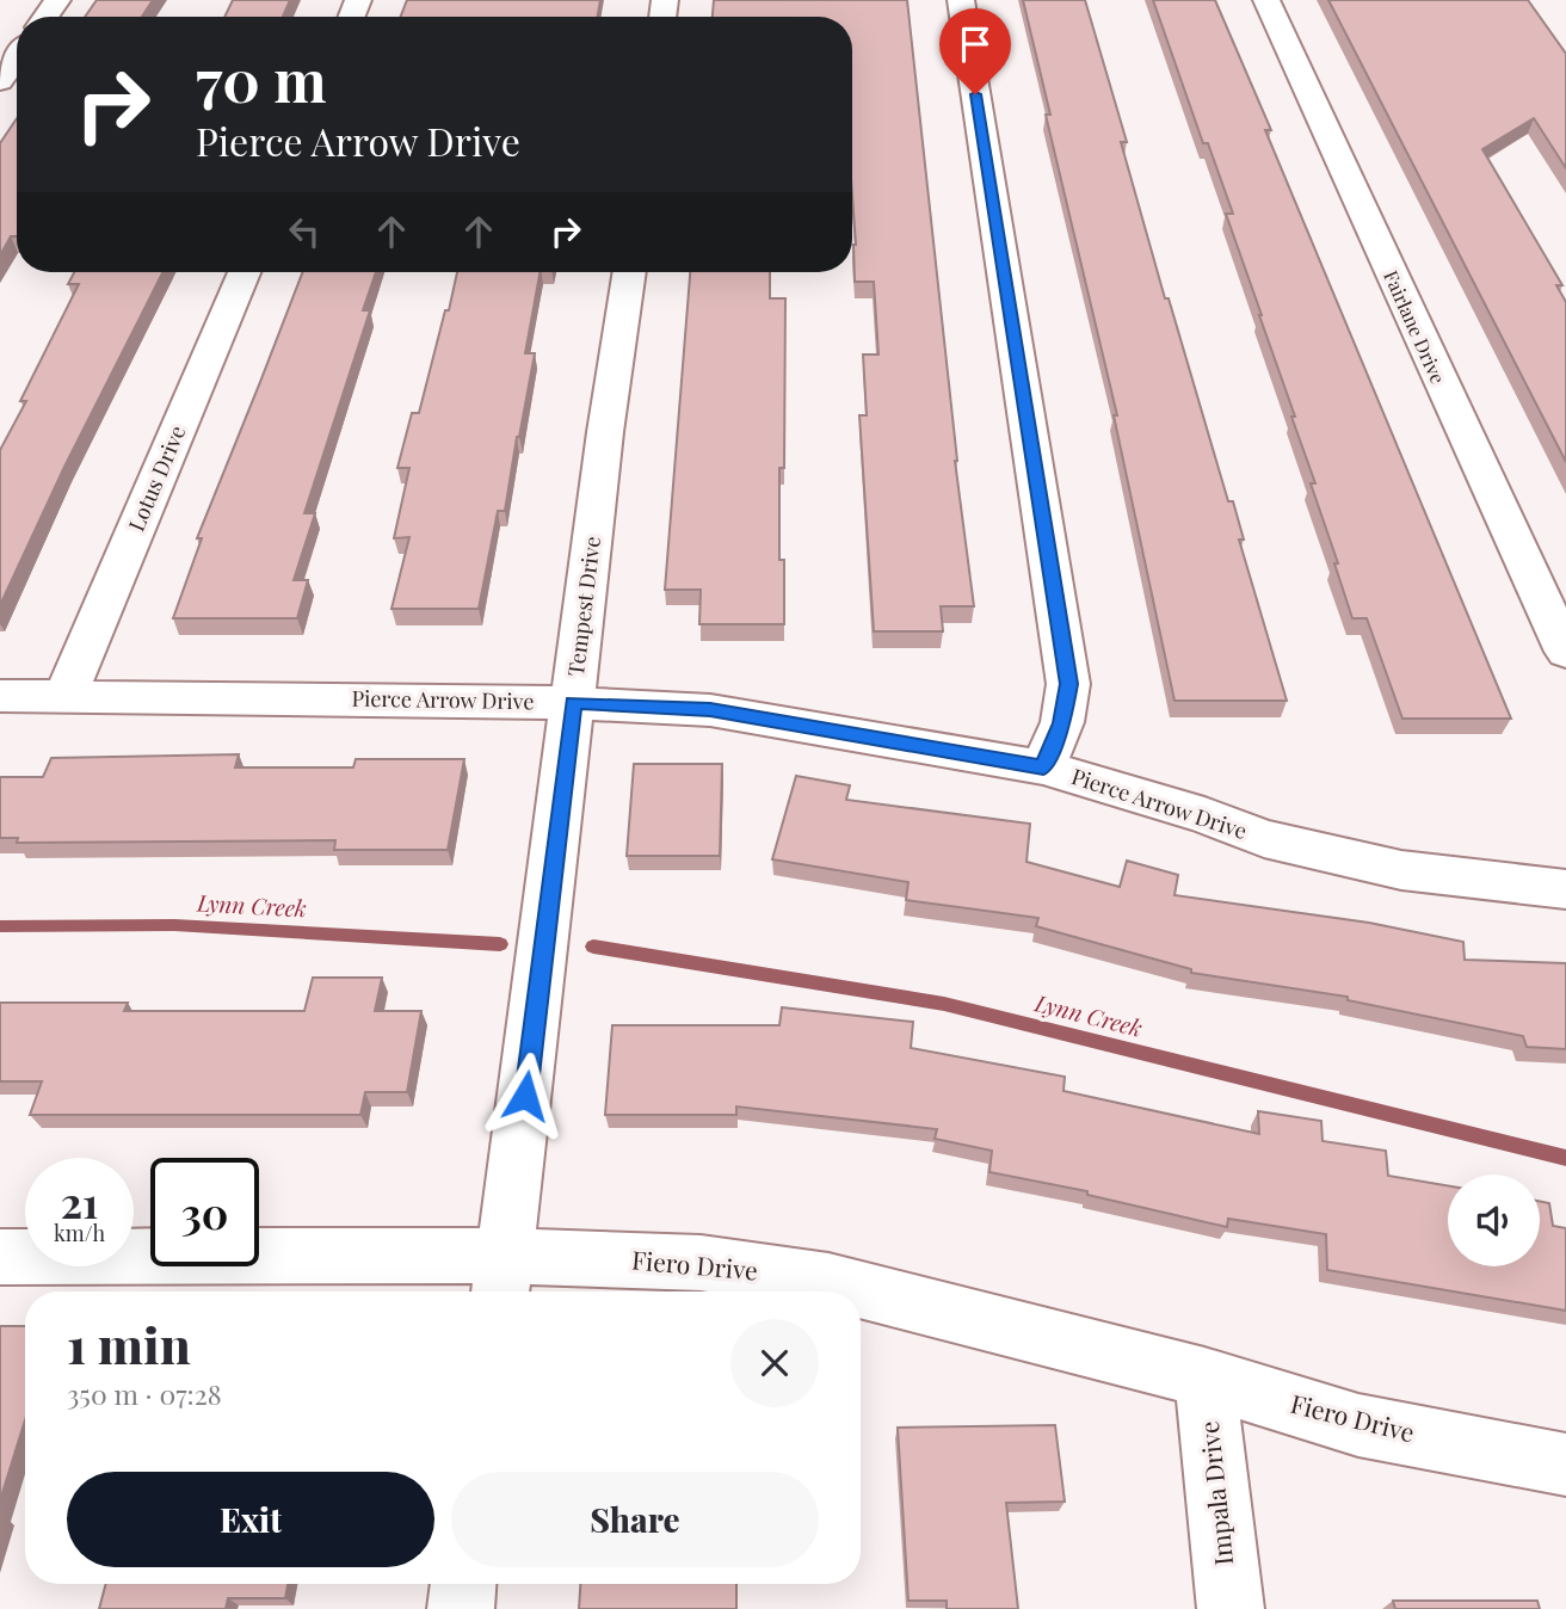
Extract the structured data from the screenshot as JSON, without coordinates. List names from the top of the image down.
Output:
{
  "streets": {
    "street": [
      "Fairlane Drive",
      "Lotus Drive",
      "Tempest Drive",
      "Pierce Arrow Drive",
      "Fiero Drive",
      "Impala Drive"
    ]
  },
  "crossings": [
    ["Lotus Drive", "Pierce Arrow Drive"],
    ["Tempest Drive", "Pierce Arrow Drive"],
    ["Tempest Drive", "Fiero Drive"],
    ["Fiero Drive", "Impala Drive"]
  ],
  "water": ["Lynn Creek"],
  "page": {
    "turn": ["70 m", "Pierce Arrow Drive"],
    "speed": "21 km/h",
    "limit": "30",
    "heading": ["1 min", "350 m · 07:28"],
    "buttons": ["Exit", "Share"]
  }
}
